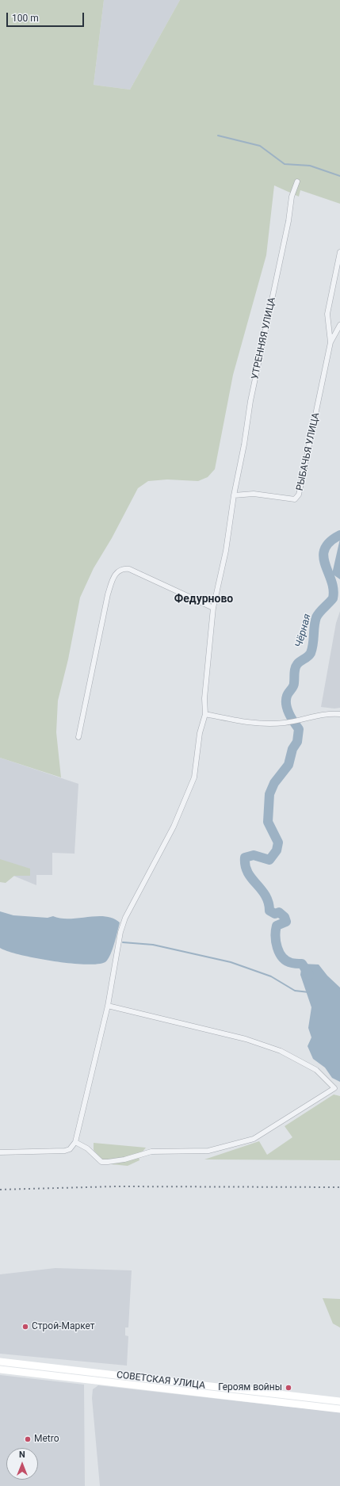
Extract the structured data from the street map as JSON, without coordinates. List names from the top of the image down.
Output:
{
  "streets": {
    "main road": ["СОВЕТСКАЯ УЛИЦА"],
    "street": ["УТРЕННЯЯ УЛИЦА", "РЫБАЧЬЯ УЛИЦА"]
  },
  "crossings": [
    ["УТРЕННЯЯ УЛИЦА", "РЫБАЧЬЯ УЛИЦА"]
  ],
  "districts": ["Федурново"],
  "water": ["Чёрная"],
  "places": ["Строй-Маркет", "Героям войны", "Metro"],
  "scale_bar": "100 m",
  "north": "top"
}
